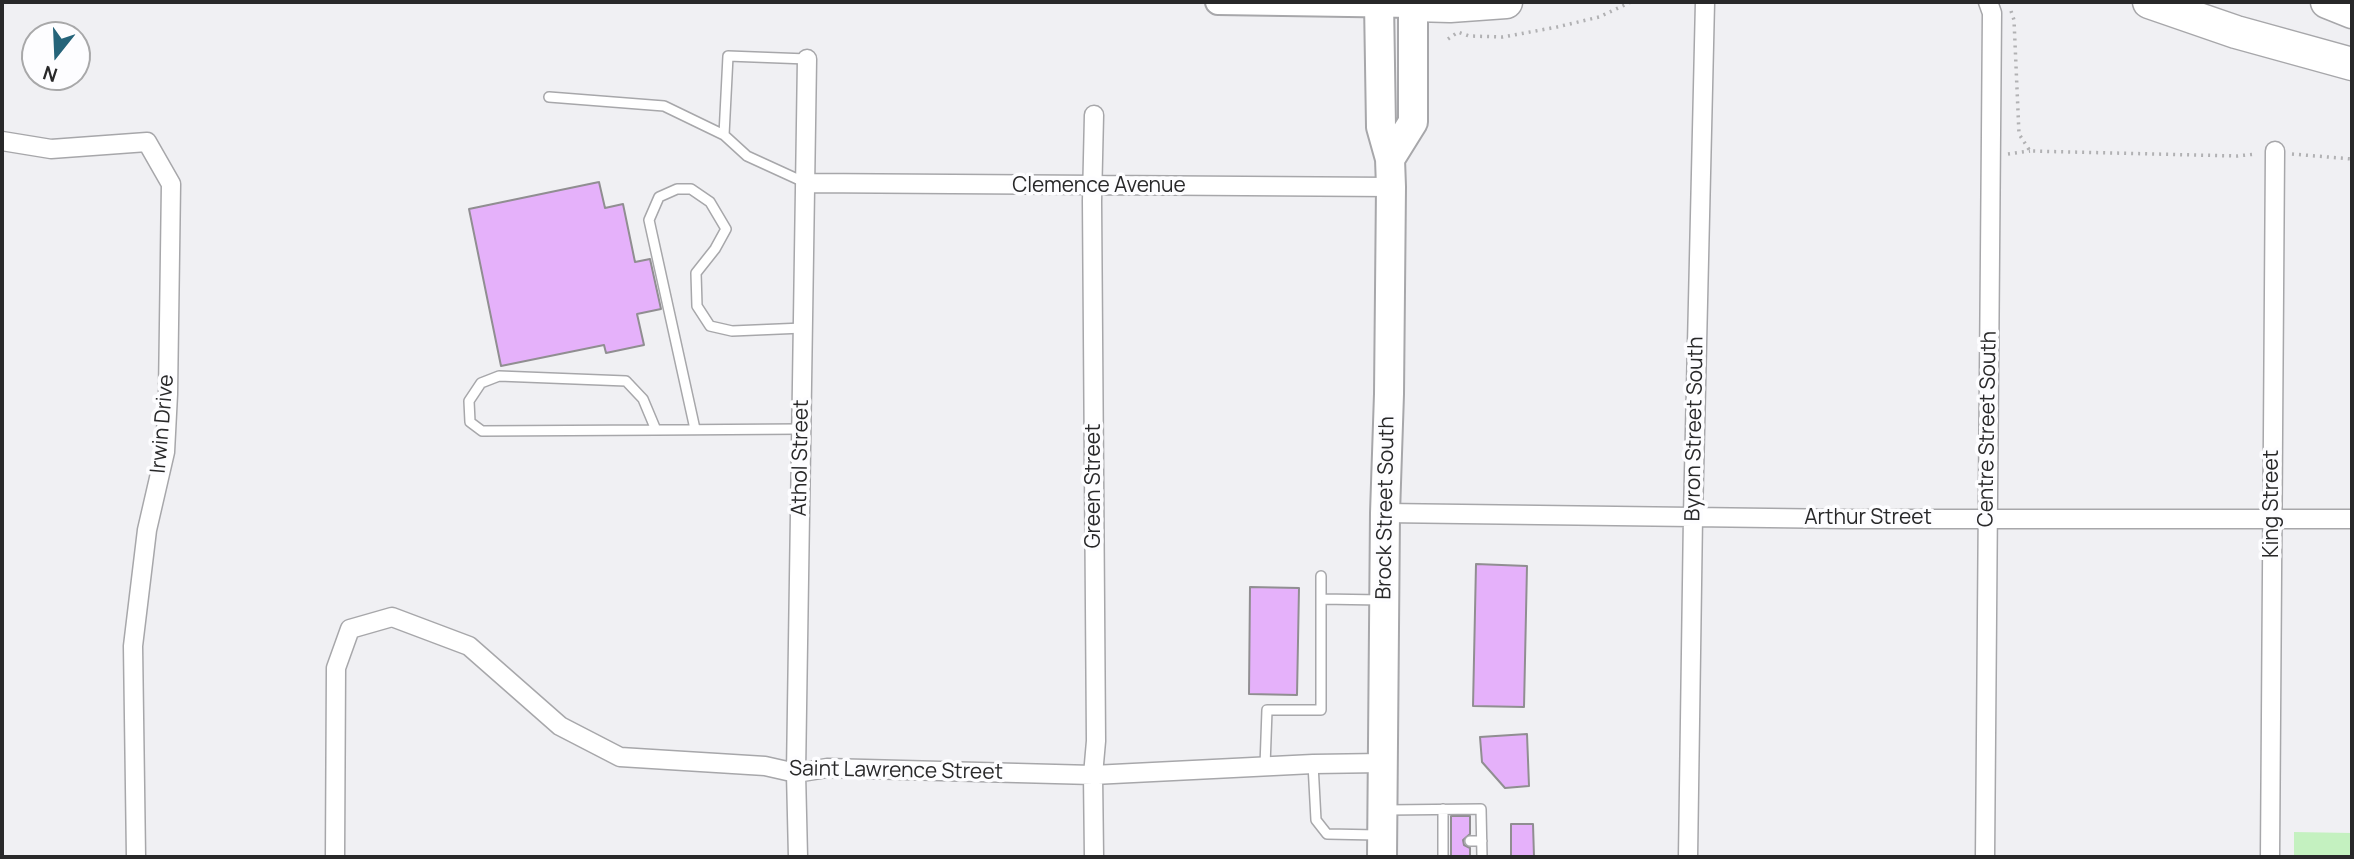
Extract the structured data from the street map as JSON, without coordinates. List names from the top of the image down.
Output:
{
  "streets": {
    "main road": ["Brock Street South"],
    "street": [
      "Clemence Avenue",
      "Irwin Drive",
      "Byron Street South",
      "Centre Street South",
      "Athol Street",
      "Green Street",
      "King Street",
      "Arthur Street",
      "Saint Lawrence Street"
    ]
  },
  "crossings": [
    ["Clemence Avenue", "Athol Street"],
    ["Clemence Avenue", "Green Street"],
    ["Clemence Avenue", "Brock Street South"],
    ["Byron Street South", "Arthur Street"],
    ["Centre Street South", "Arthur Street"],
    ["Athol Street", "Saint Lawrence Street"],
    ["Green Street", "Saint Lawrence Street"],
    ["King Street", "Arthur Street"],
    ["Brock Street South", "Arthur Street"],
    ["Brock Street South", "Saint Lawrence Street"]
  ],
  "north": "bottom"
}
